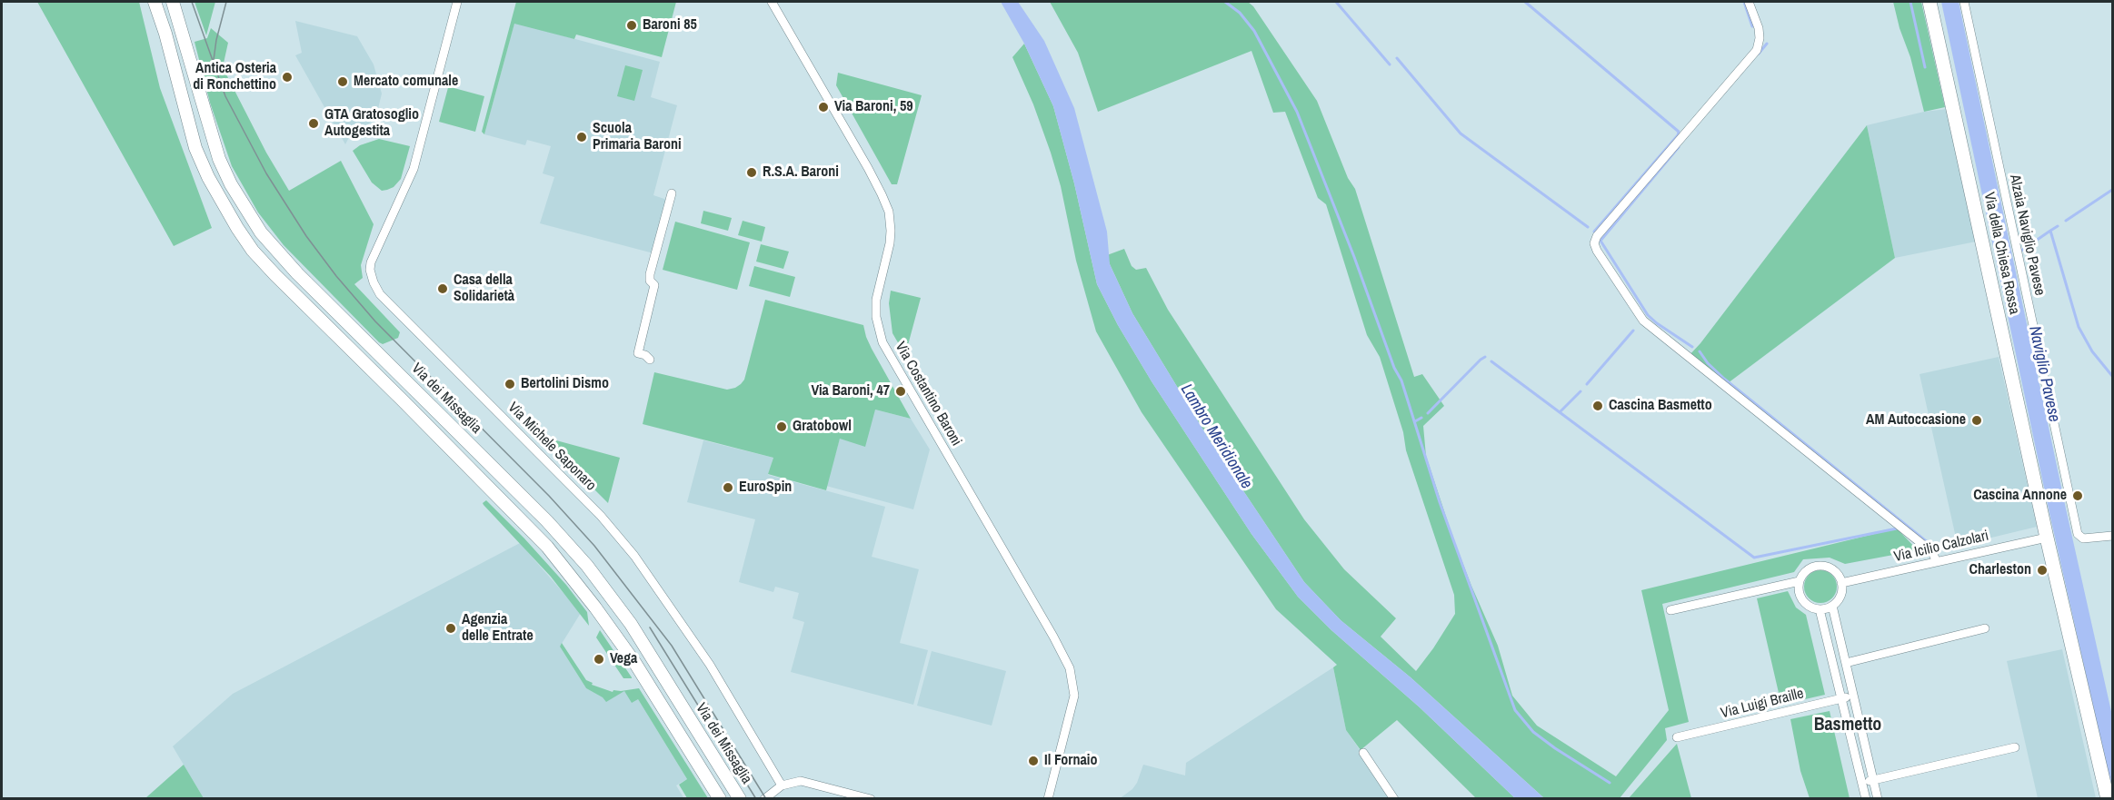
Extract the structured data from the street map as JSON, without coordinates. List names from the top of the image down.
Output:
{
  "streets": {
    "main road": ["Via della Chiesa Rossa", "Via dei Missaglia"],
    "street": [
      "Alzaia Naviglio Pavese",
      "Via Costantino Baroni",
      "Via Michele Saponaro",
      "Via Icilio Calzolari",
      "Via Luigi Braille"
    ]
  },
  "crossings": [
    ["Via della Chiesa Rossa", "Via Icilio Calzolari"]
  ],
  "districts": ["Basmetto"],
  "water": ["Naviglio Pavese", "Lambro Meridionale"],
  "places": [
    "Baroni 85",
    "Antica Osteria di Ronchettino",
    "Mercato comunale",
    "Via Baroni, 59",
    "GTA Gratosoglio Autogestita",
    "Scuola Primaria Baroni",
    "R.S.A. Baroni",
    "Casa della Solidarietà",
    "Bertolini Dismo",
    "Via Baroni, 47",
    "Cascina Basmetto",
    "AM Autoccasione",
    "Gratobowl",
    "EuroSpin",
    "Cascina Annone",
    "Charleston",
    "Agenzia delle Entrate",
    "Vega",
    "Il Fornaio"
  ]
}
